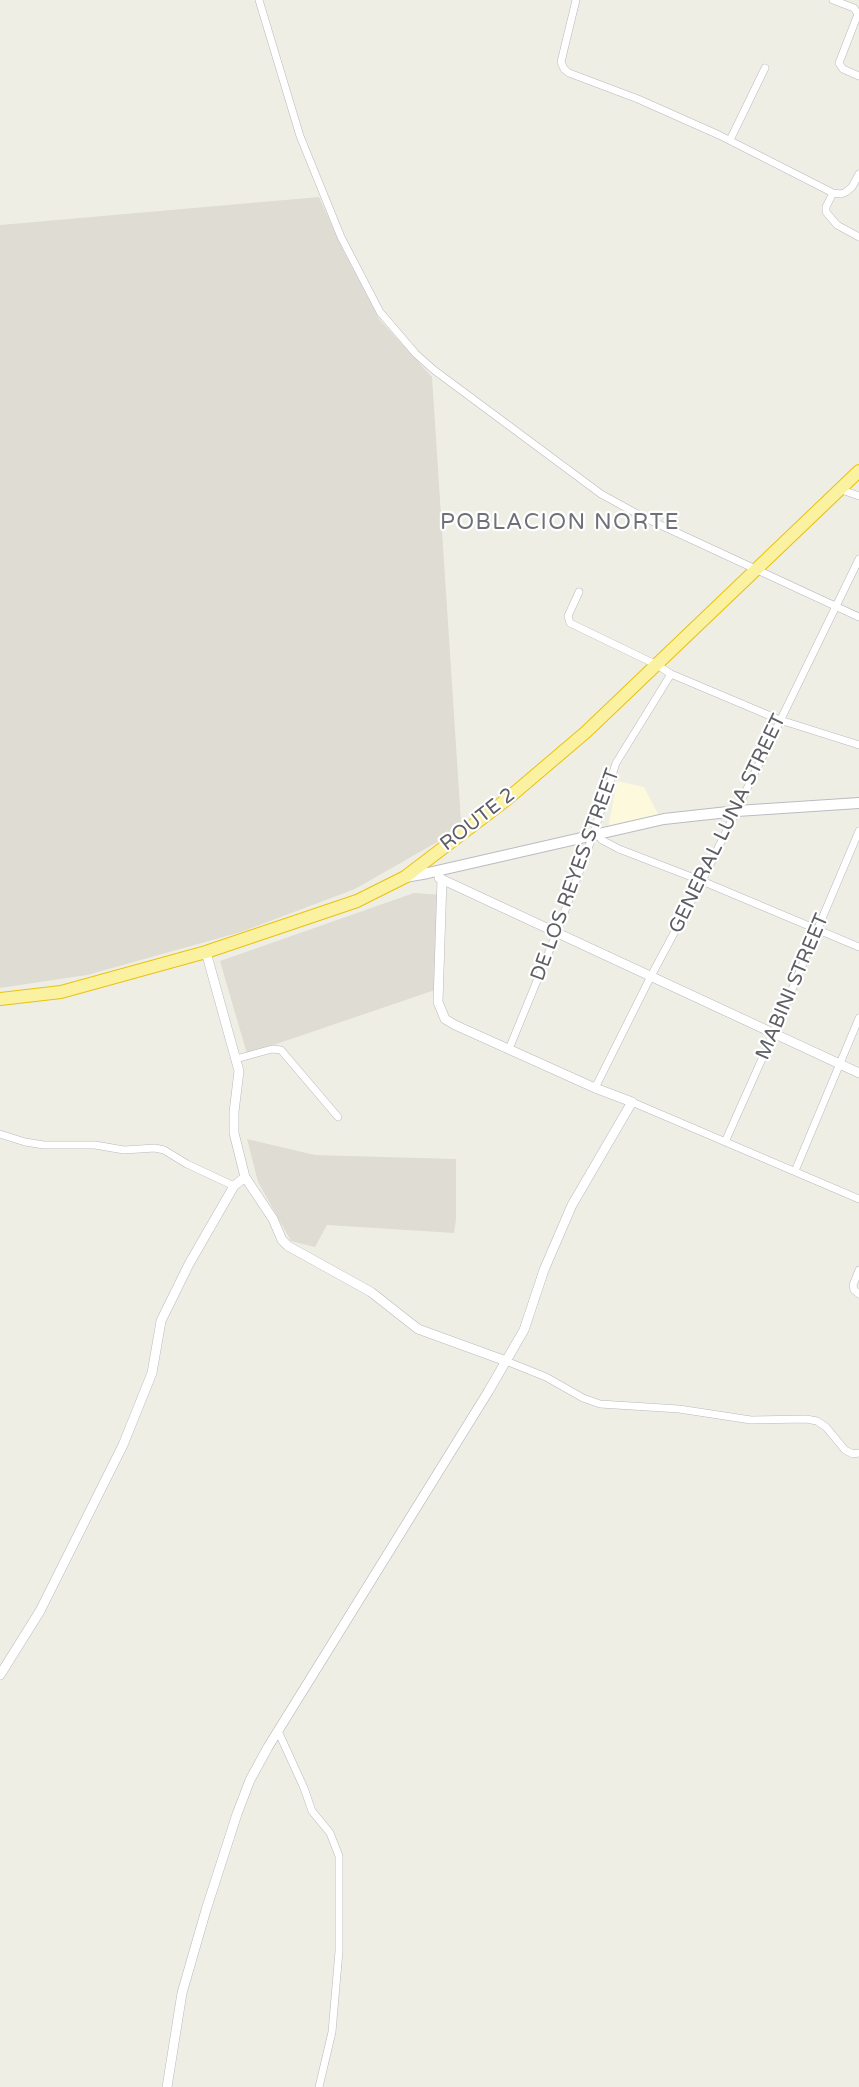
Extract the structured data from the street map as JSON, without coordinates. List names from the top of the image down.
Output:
{
  "streets": {
    "highway": ["ROUTE 2"],
    "street": ["GENERAL LUNA STREET", "DE LOS REYES STREET", "MABINI STREET"]
  },
  "districts": ["POBLACION NORTE"]
}
